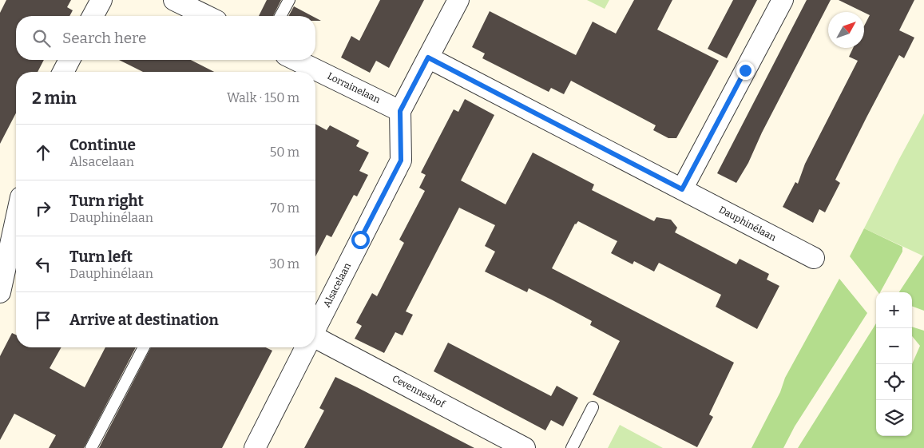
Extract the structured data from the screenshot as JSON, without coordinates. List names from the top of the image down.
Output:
{
  "streets": {
    "street": [
      "Lorrainelaan",
      "Dauphinélaan",
      "Alsacelaan",
      "Cevenneshof"
    ]
  },
  "crossings": [
    ["Lorrainelaan", "Alsacelaan"],
    ["Dauphinélaan", "Alsacelaan"]
  ],
  "north": "top right",
  "page": {
    "search": "Search here",
    "heading": ["2 min", "Walk · 150 m"],
    "list": [
      ["Continue", "Alsacelaan", "50 m"],
      ["Turn right", "Dauphinélaan", "70 m"],
      ["Turn left", "Dauphinélaan", "30 m"],
      "Arrive at destination"
    ],
    "map_buttons": ["+", "−"]
  }
}
